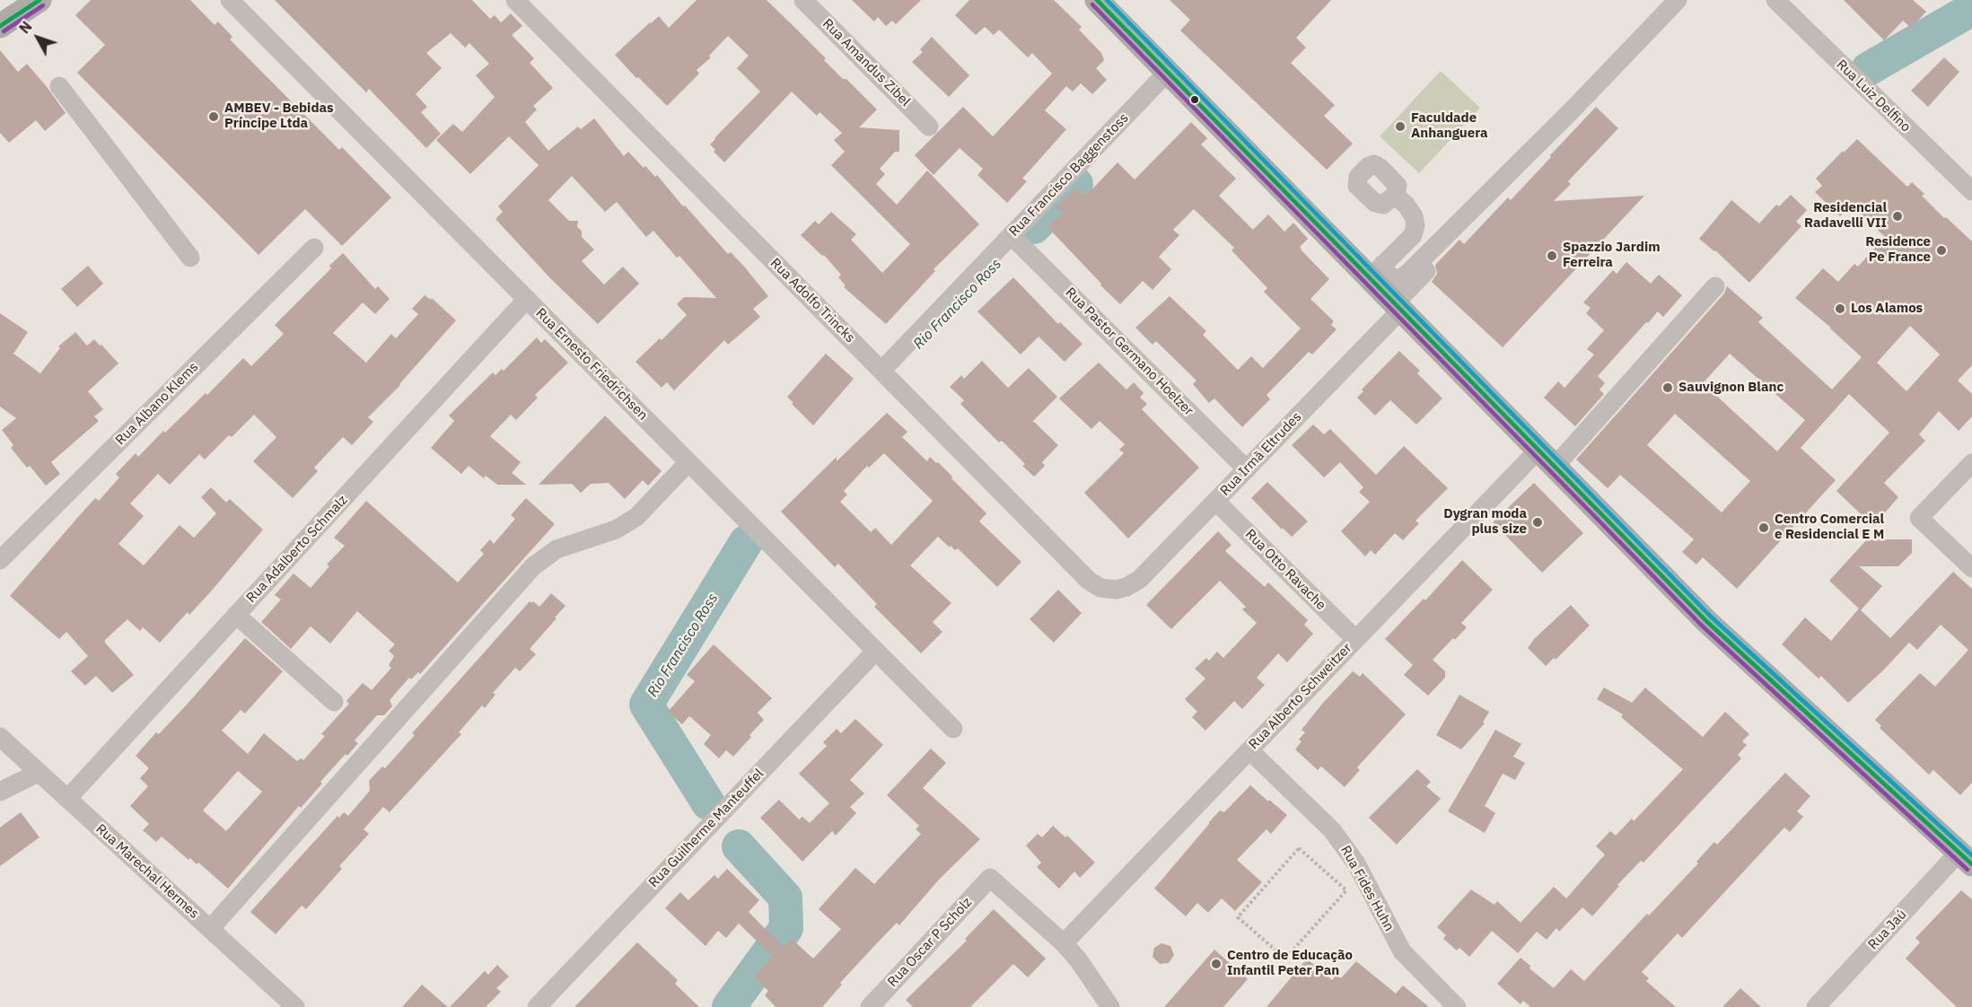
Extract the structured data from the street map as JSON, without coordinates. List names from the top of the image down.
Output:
{
  "streets": {
    "street": [
      "Rua Amandus Zibel",
      "Rua Luiz Delfino",
      "Rua Francisco Baggenstoss",
      "Rua Adolfo Trincks",
      "Rua Pastor Germano Hoelzer",
      "Rua Ernesto Friedrichsen",
      "Rua Albano Klems",
      "Rua Irmã Eltrudes",
      "Rua Adalberto Schmalz",
      "Rua Otto Ravache",
      "Rua Alberto Schweitzer",
      "Rua Guilherme Manteuffel",
      "Rua Marechal Hermes",
      "Rua Fides Huhn",
      "Rua Jaú",
      "Rua Oscar P Scholz"
    ]
  },
  "crossings": [
    ["Rua Francisco Baggenstoss", "Rua Adolfo Trincks"],
    ["Rua Francisco Baggenstoss", "Rua Pastor Germano Hoelzer"],
    ["Rua Adolfo Trincks", "Rua Irmã Eltrudes"],
    ["Rua Pastor Germano Hoelzer", "Rua Irmã Eltrudes"],
    ["Rua Ernesto Friedrichsen", "Rua Adalberto Schmalz"],
    ["Rua Ernesto Friedrichsen", "Rua Guilherme Manteuffel"],
    ["Rua Irmã Eltrudes", "Rua Otto Ravache"],
    ["Rua Adalberto Schmalz", "Rua Marechal Hermes"],
    ["Rua Otto Ravache", "Rua Alberto Schweitzer"],
    ["Rua Alberto Schweitzer", "Rua Fides Huhn"],
    ["Rua Alberto Schweitzer", "Rua Oscar P Scholz"]
  ],
  "water": ["Rio Francisco Ross"],
  "places": [
    "AMBEV - Bebidas Príncipe Ltda",
    "Faculdade Anhanguera",
    "Residencial Radavelli VII",
    "Residence Pe France",
    "Spazzio Jardim Ferreira",
    "Los Alamos",
    "Sauvignon Blanc",
    "Dygran moda plus size",
    "Centro Comercial e Residencial E M",
    "Centro de Educação Infantil Peter Pan"
  ],
  "north": "top left"
}
